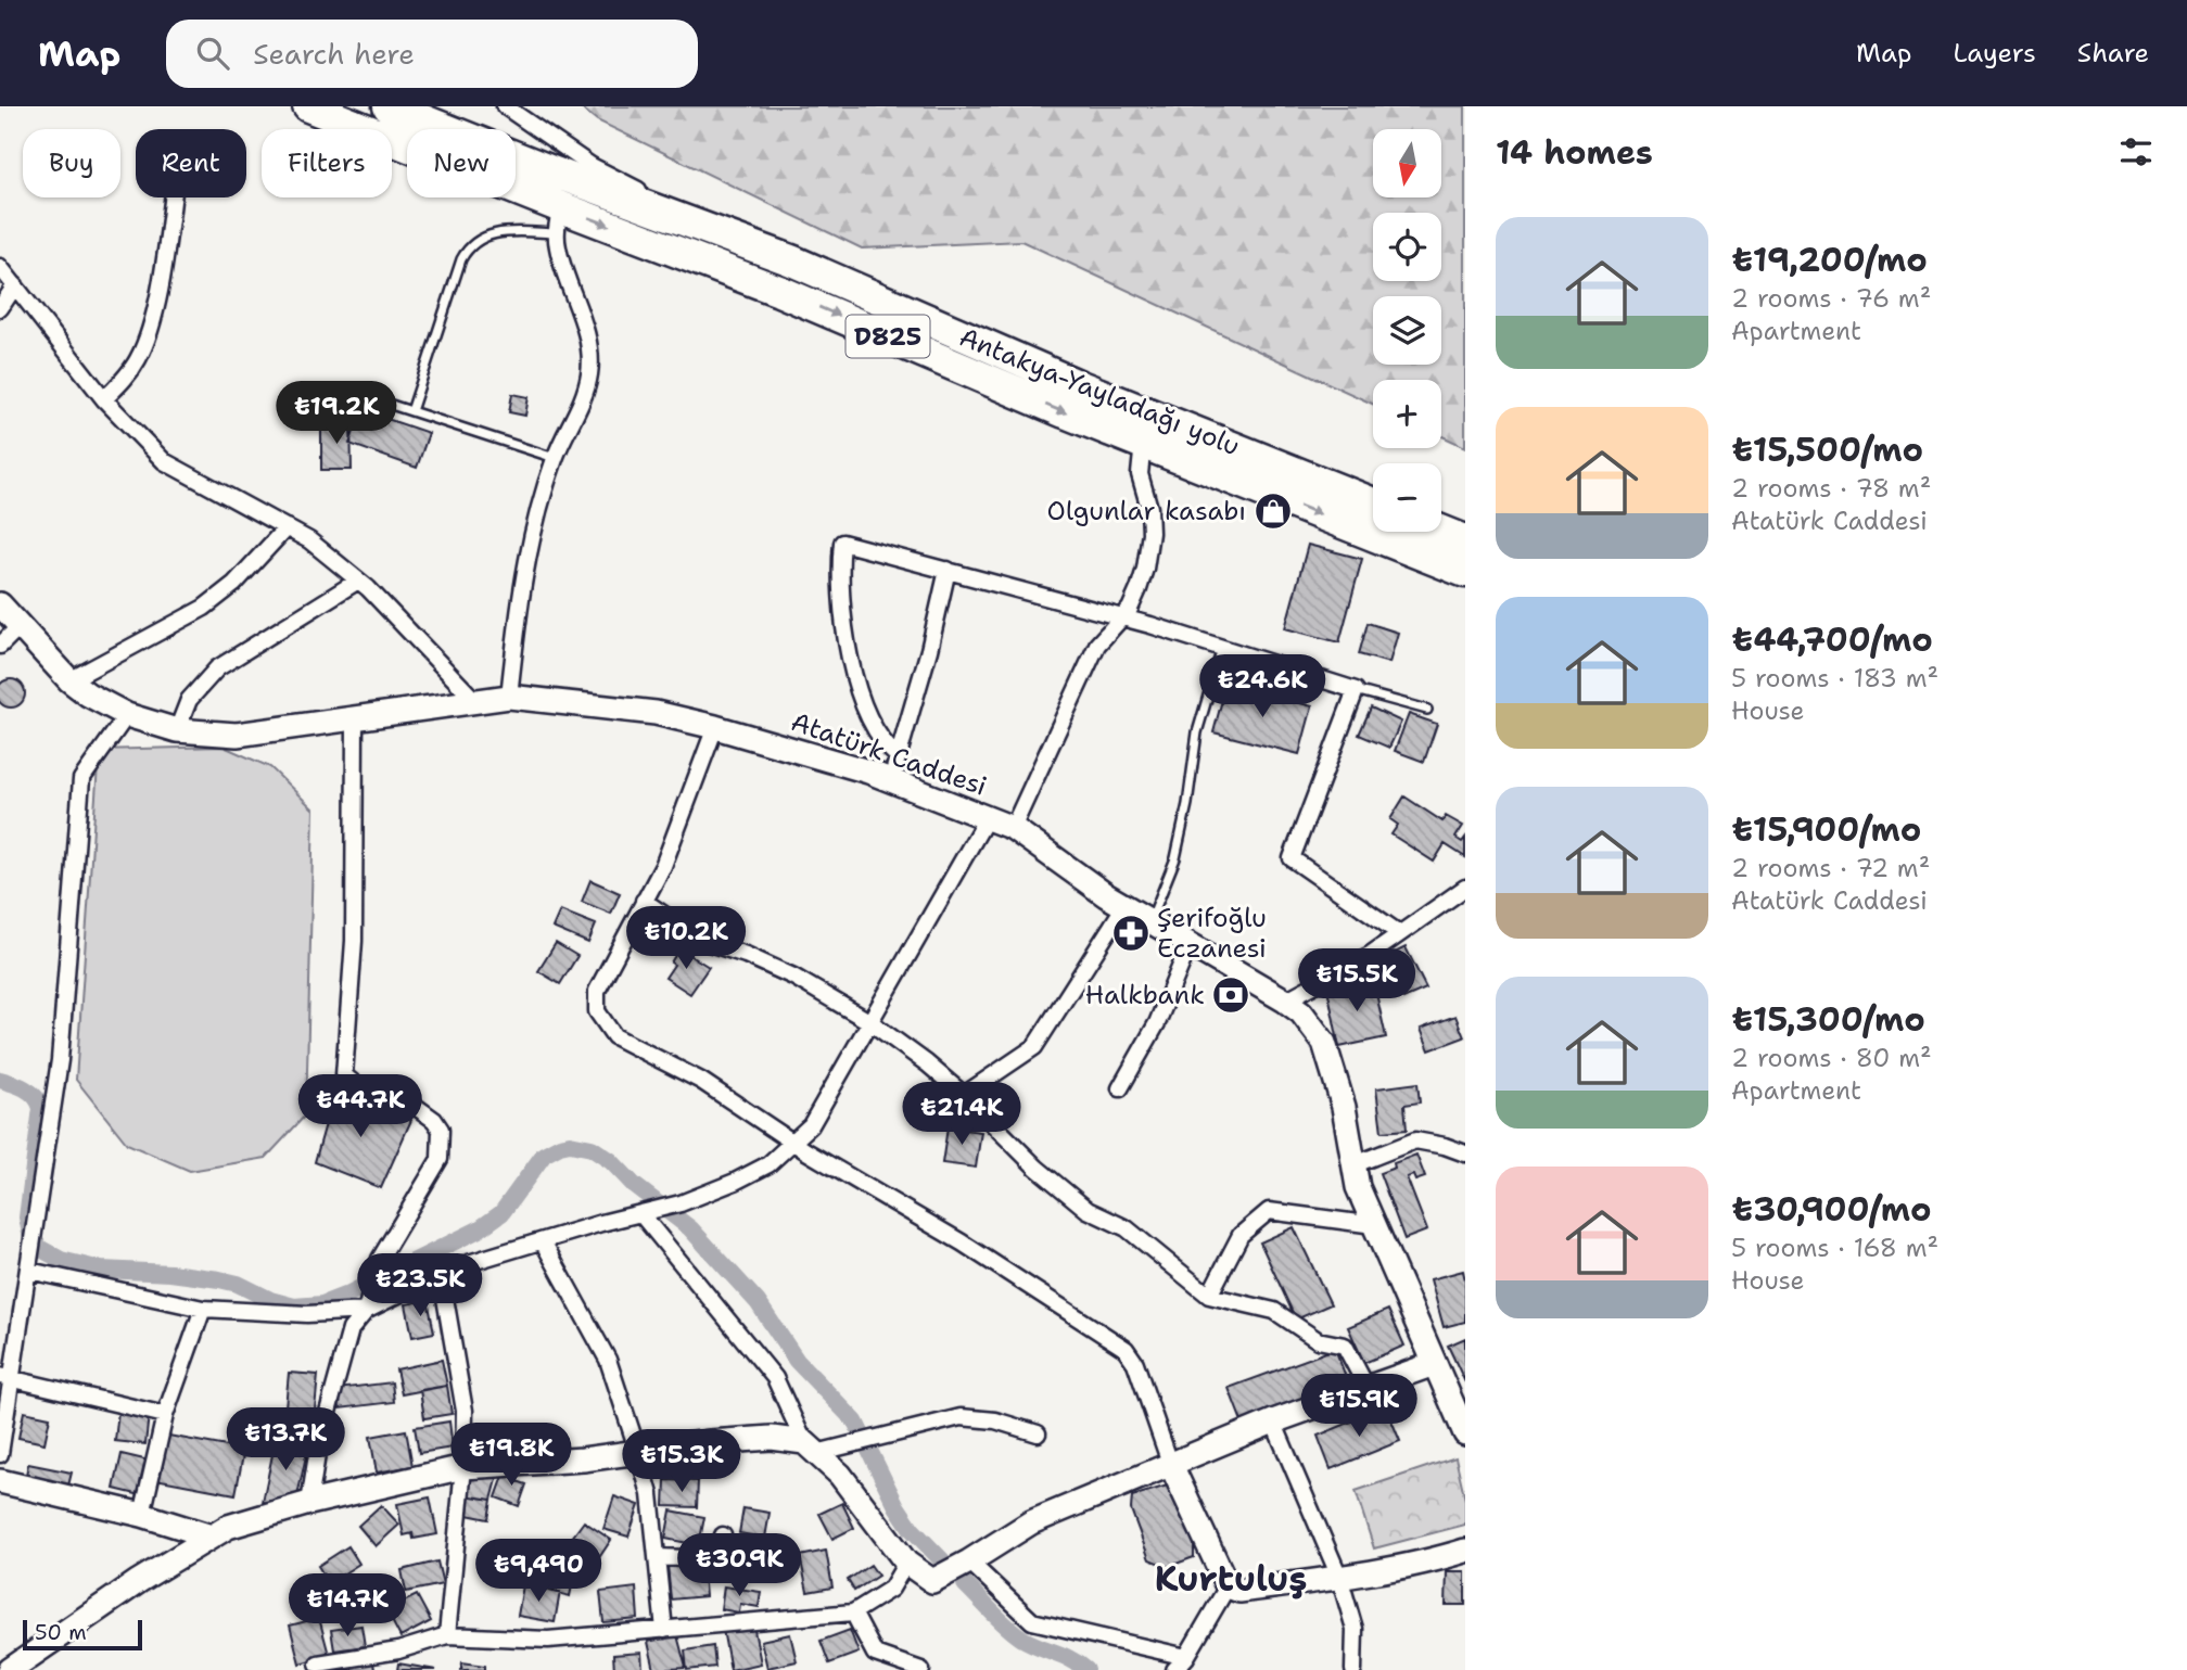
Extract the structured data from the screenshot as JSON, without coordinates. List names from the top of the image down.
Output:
{
  "streets": {
    "highway": ["D825", "Antakya-Yayladağı yolu"],
    "street": ["Atatürk Caddesi"]
  },
  "districts": ["Kurtuluş"],
  "places": {
    "shop": ["Olgunlar kasabı"],
    "pharmacy": ["Şerifoğlu Eczanesi"],
    "bank": ["Halkbank"]
  },
  "scale_bar": "50 m",
  "north": "bottom",
  "page": {
    "header": "Map",
    "search": "Search here",
    "nav": ["Map", "Layers", "Share"],
    "heading": "14 homes",
    "map_buttons": ["+", "−"],
    "chip": [
      "Buy",
      "Rent",
      "Filters",
      "New"
    ],
    "list": [
      {
        "name": "₺19,200/mo",
        "note": "2 rooms · 76 m² · Apartment"
      },
      {
        "name": "₺15,500/mo",
        "note": "2 rooms · 78 m² · Atatürk Caddesi"
      },
      {
        "name": "₺44,700/mo",
        "note": "5 rooms · 183 m² · House"
      },
      {
        "name": "₺15,900/mo",
        "note": "2 rooms · 72 m² · Atatürk Caddesi"
      },
      {
        "name": "₺15,300/mo",
        "note": "2 rooms · 80 m² · Apartment"
      },
      {
        "name": "₺30,900/mo",
        "note": "5 rooms · 168 m² · House"
      }
    ],
    "price": [
      "₺19.2K",
      "₺24.6K",
      "₺10.2K",
      "₺15.5K",
      "₺44.7K",
      "₺21.4K",
      "₺23.5K",
      "₺15.9K",
      "₺13.7K",
      "₺19.8K",
      "₺15.3K",
      "₺30.9K",
      "₺9,490",
      "₺14.7K"
    ],
    "scale": "50 m"
  }
}
